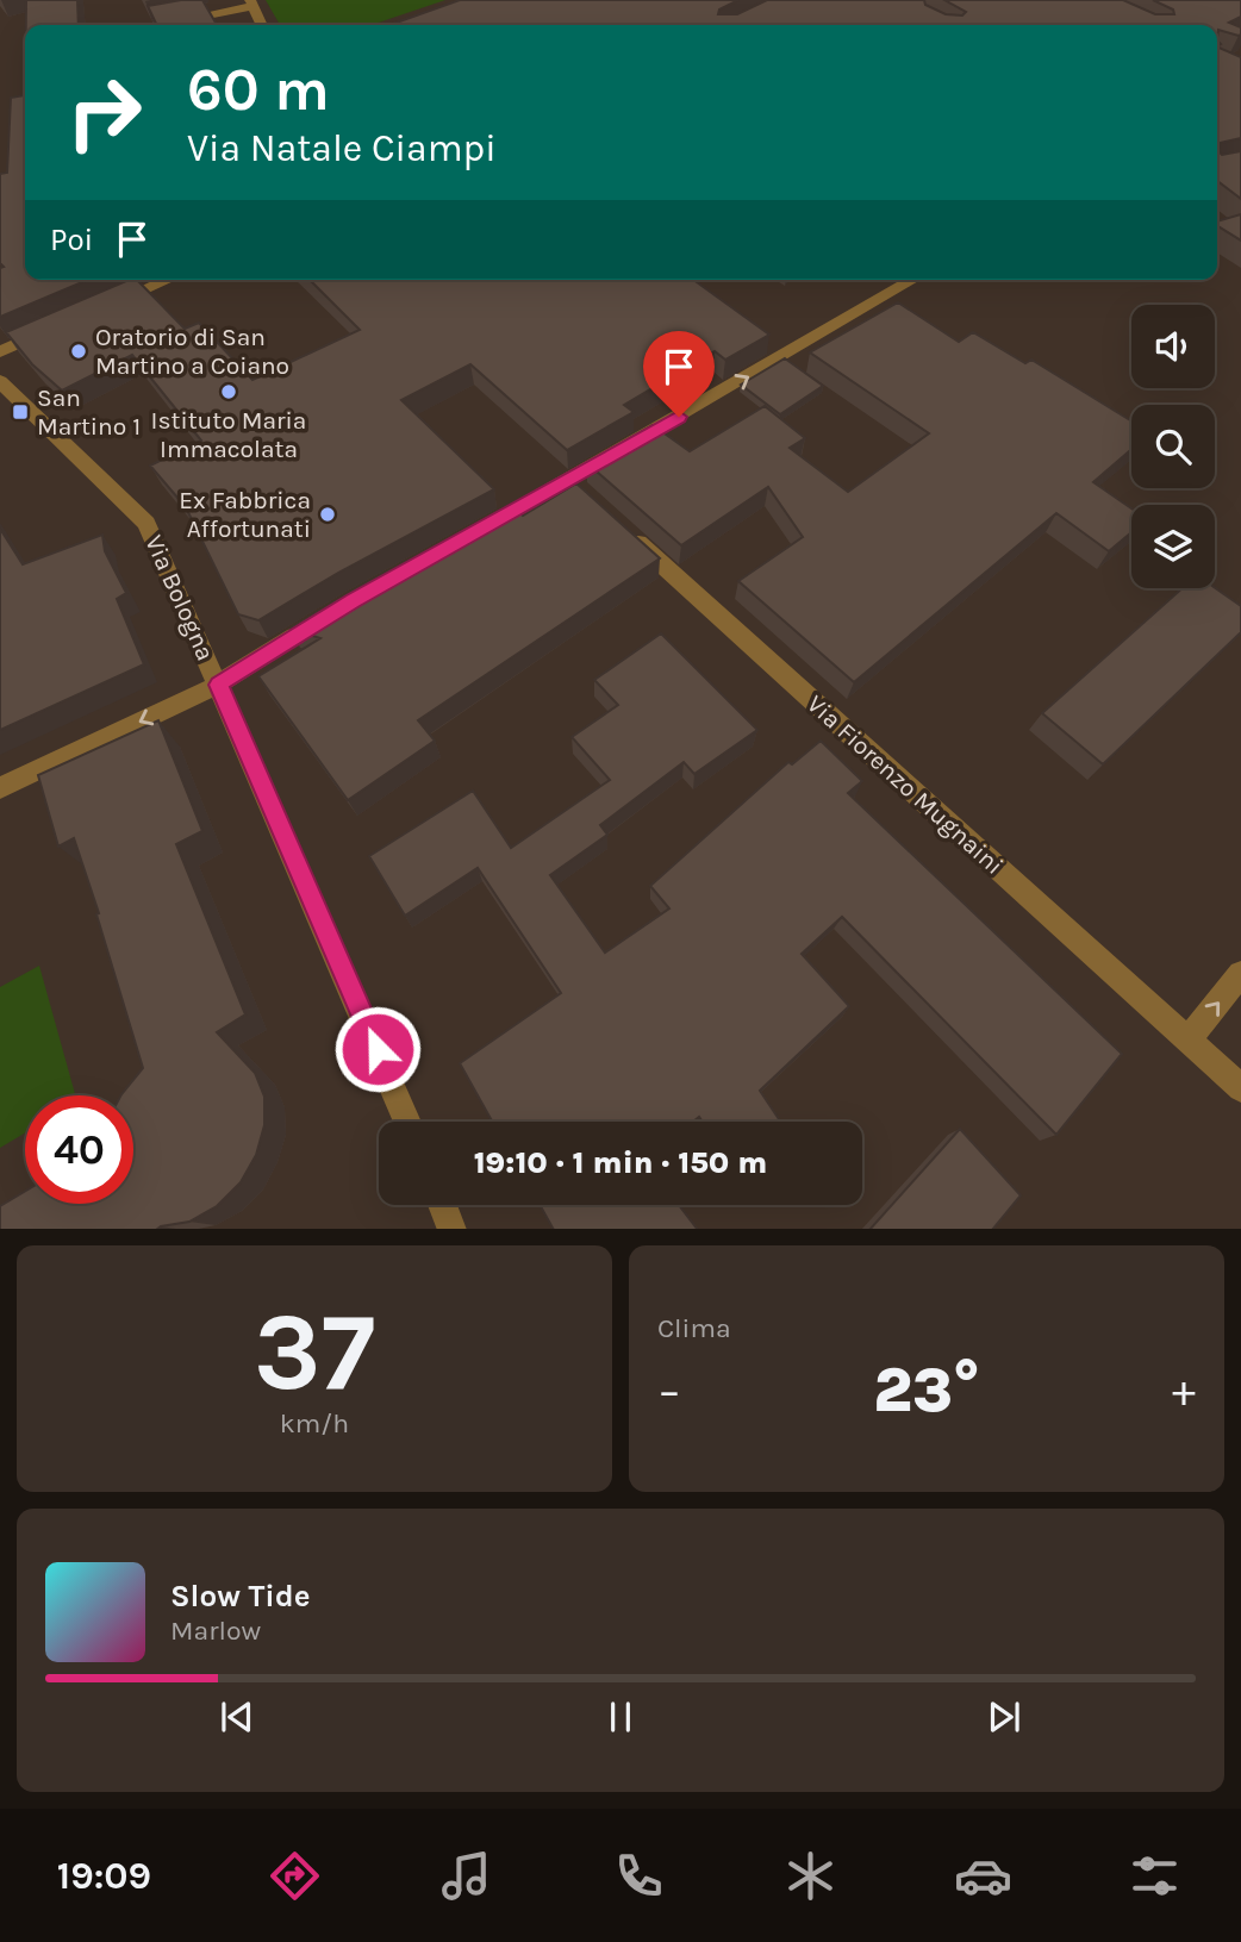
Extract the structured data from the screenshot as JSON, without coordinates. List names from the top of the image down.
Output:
{
  "streets": {
    "street": ["Via Bologna", "Via Fiorenzo Mugnaini"]
  },
  "places": {
    "other": ["Oratorio di San Martino a Coiano", "Istituto Maria Immacolata", "Ex Fabbrica Affortunati"],
    "transit": ["San Martino 1"]
  },
  "page": {
    "turn": ["60 m", "Via Natale Ciampi"],
    "then": "Poi",
    "limit": "40",
    "trip": "19:10 · 1 min · 150 m",
    "tile": [
      ["37", "km/h"],
      "Clima"
    ],
    "heat": ["−", "23°", "+"],
    "song": ["Slow Tide", "Marlow"],
    "tabs": "19:09"
  }
}
